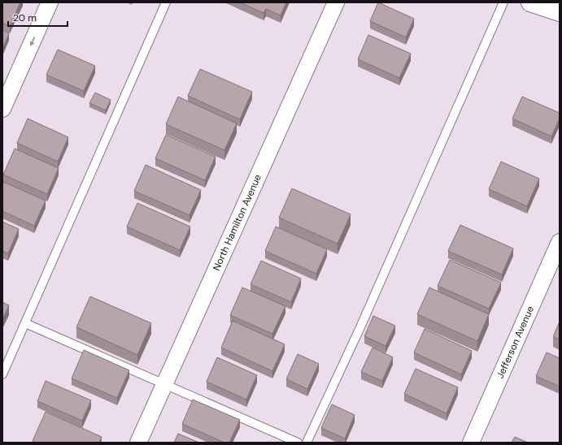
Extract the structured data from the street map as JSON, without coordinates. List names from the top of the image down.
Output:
{
  "streets": {
    "street": ["North Hamilton Avenue", "Jefferson Avenue"]
  },
  "scale_bar": "20 m"
}
